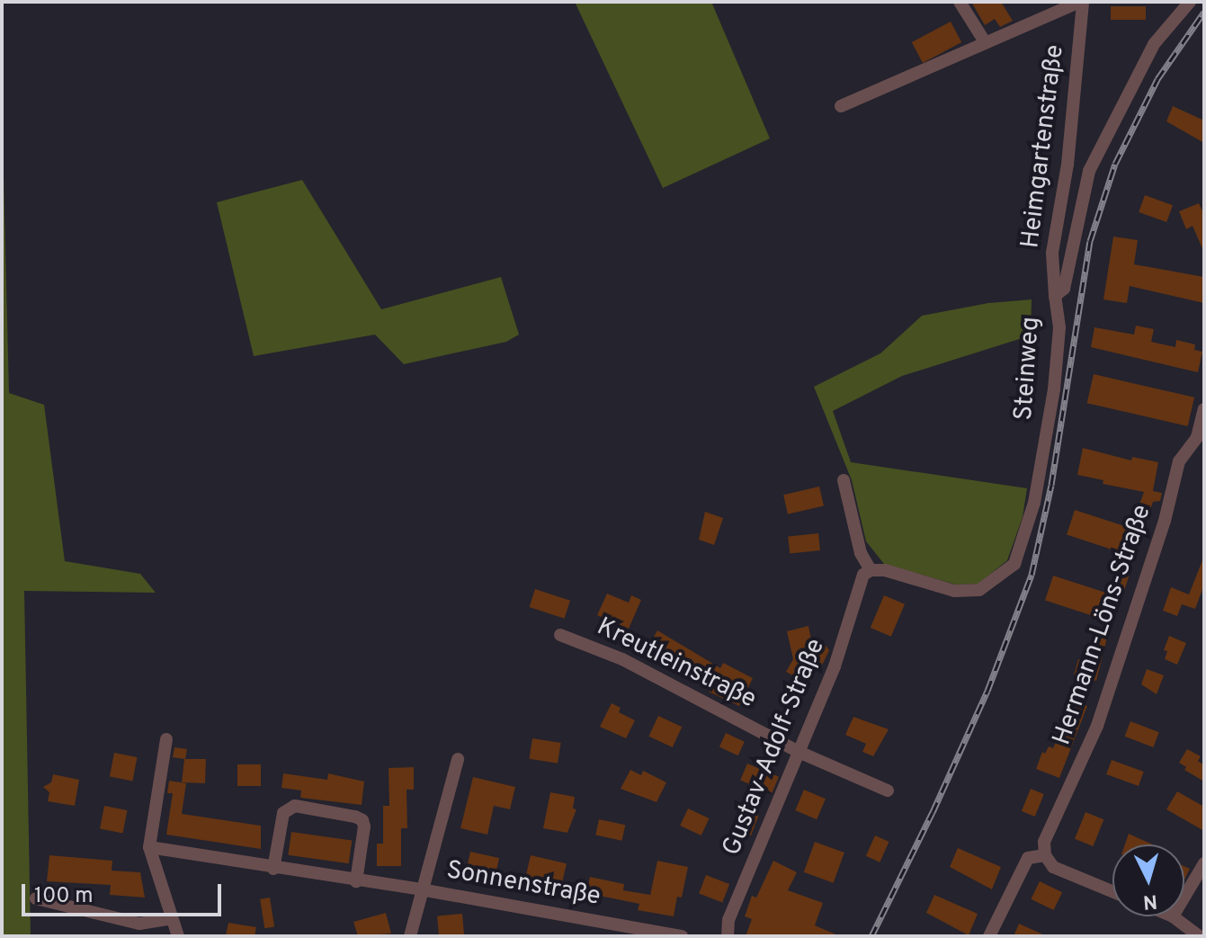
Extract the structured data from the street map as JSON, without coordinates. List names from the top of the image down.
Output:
{
  "streets": {
    "street": [
      "Heimgartenstraße",
      "Steinweg",
      "Hermann-Löns-Straße",
      "Kreutleinstraße",
      "Gustav-Adolf-Straße",
      "Sonnenstraße"
    ]
  },
  "crossings": [
    ["Heimgartenstraße", "Steinweg"],
    ["Steinweg", "Gustav-Adolf-Straße"],
    ["Kreutleinstraße", "Gustav-Adolf-Straße"]
  ],
  "scale_bar": "100 m",
  "north": "bottom"
}
